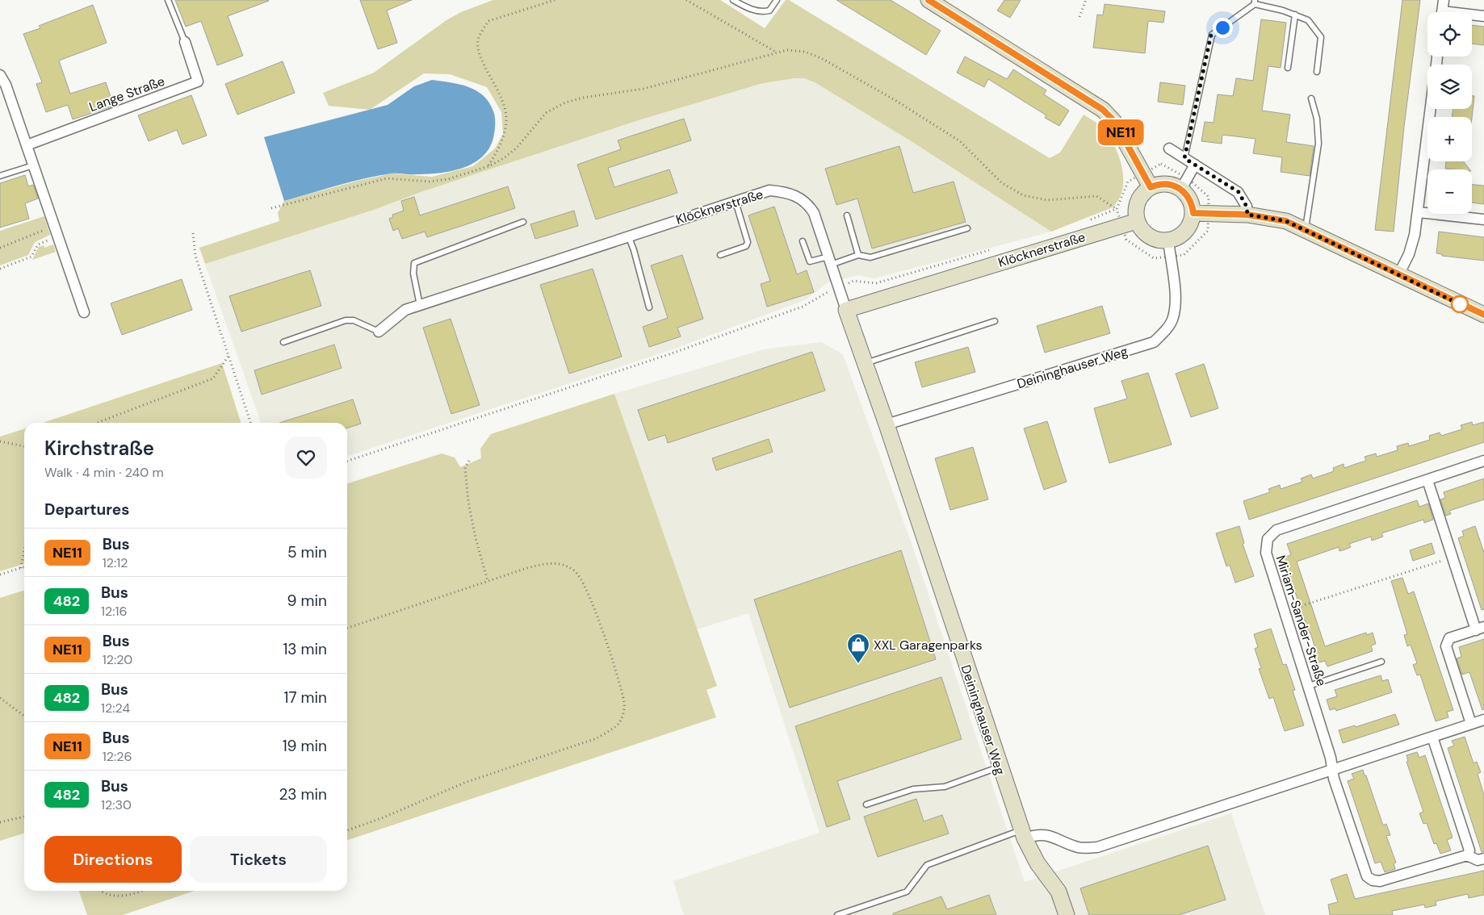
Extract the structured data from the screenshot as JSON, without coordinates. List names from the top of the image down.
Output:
{
  "streets": {
    "street": [
      "Lange Straße",
      "Klöcknerstraße",
      "Deininghauser Weg",
      "Miriam-Sander-Straße"
    ]
  },
  "crossings": [
    ["Klöcknerstraße", "Deininghauser Weg"]
  ],
  "places": {
    "shop": ["XXL Garagenparks"]
  },
  "lines": ["bus line NE11"],
  "page": {
    "on_map": "NE11",
    "map_buttons": ["+", "−"],
    "heading": [
      ["Kirchstraße", "Walk · 4 min · 240 m"],
      "Departures"
    ],
    "list": [
      {
        "mark": "NE11",
        "name": "Bus",
        "note": "12:12",
        "value": "5 min"
      },
      {
        "mark": "482",
        "name": "Bus",
        "note": "12:16",
        "value": "9 min"
      },
      {
        "mark": "NE11",
        "name": "Bus",
        "note": "12:20",
        "value": "13 min"
      },
      {
        "mark": "482",
        "name": "Bus",
        "note": "12:24",
        "value": "17 min"
      },
      {
        "mark": "NE11",
        "name": "Bus",
        "note": "12:26",
        "value": "19 min"
      },
      {
        "mark": "482",
        "name": "Bus",
        "note": "12:30",
        "value": "23 min"
      }
    ],
    "buttons": ["Directions", "Tickets"]
  }
}
